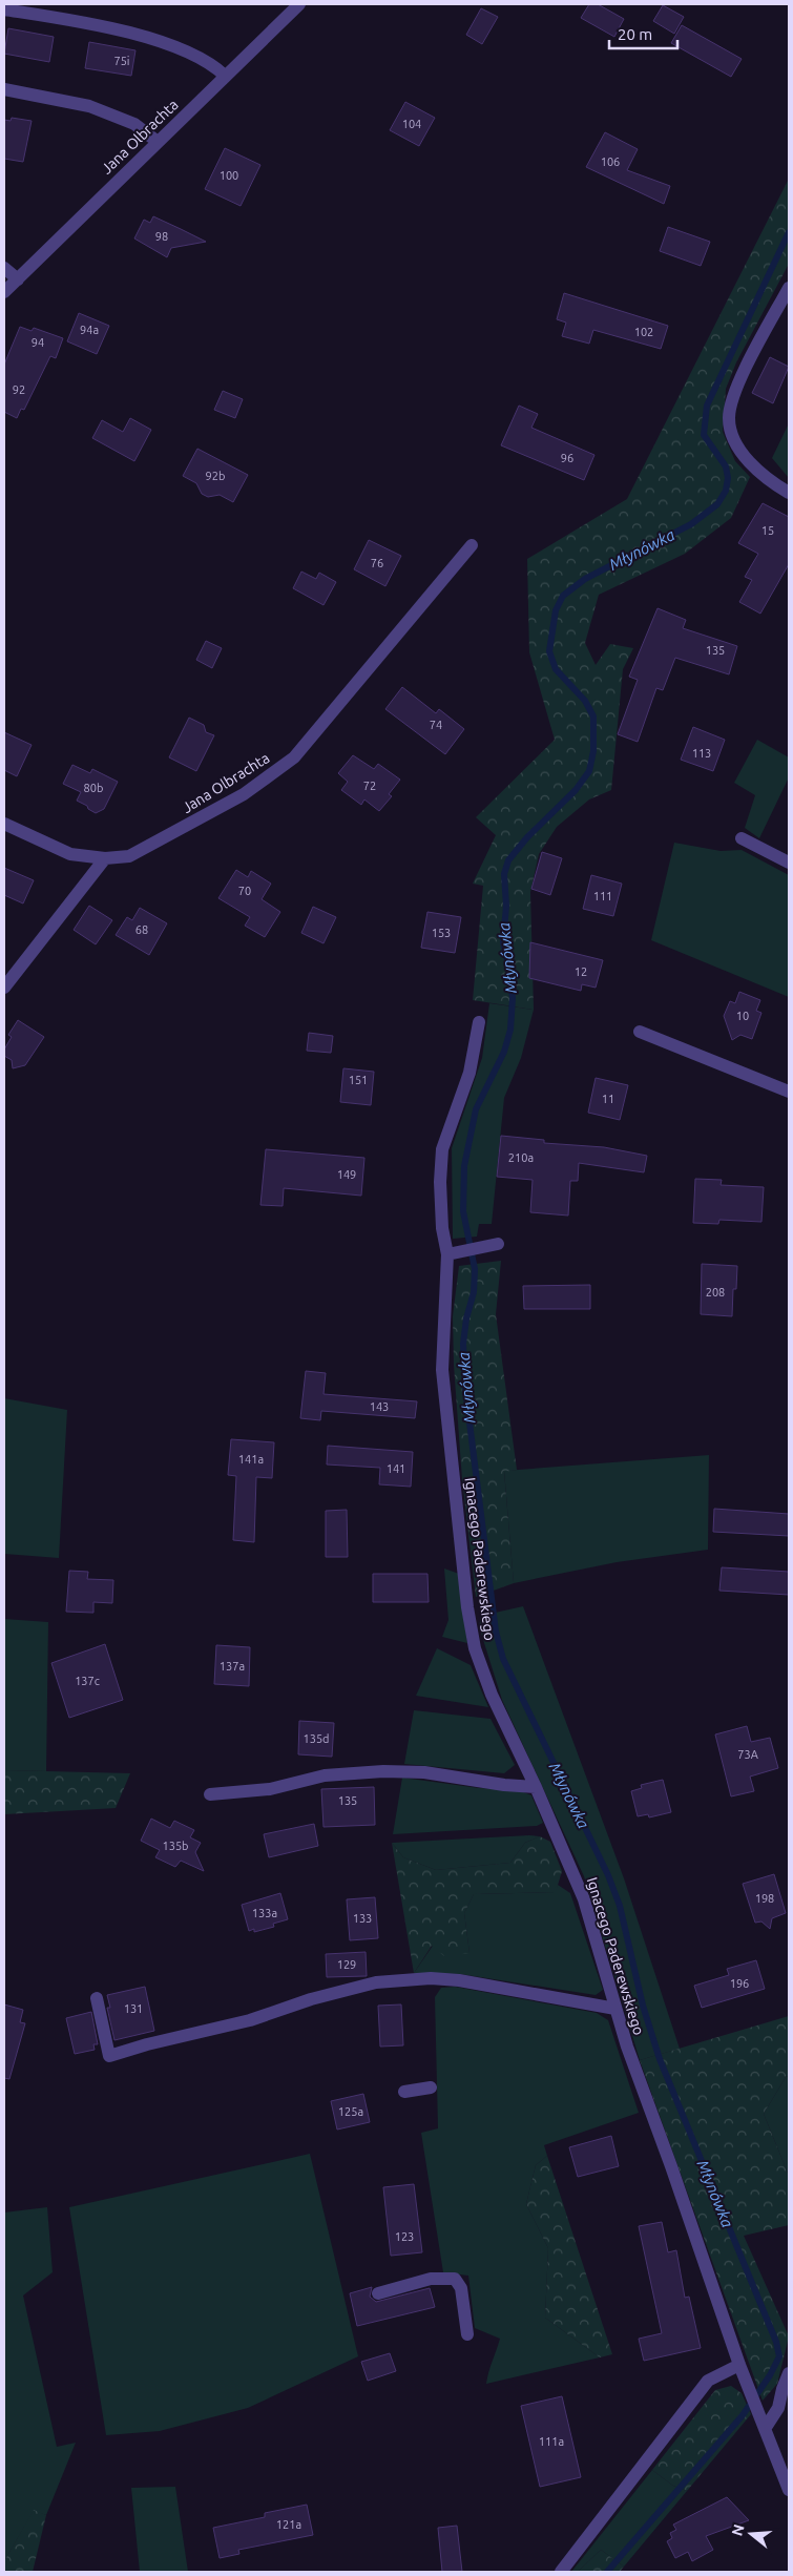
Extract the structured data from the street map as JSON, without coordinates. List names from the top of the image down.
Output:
{
  "streets": {
    "street": ["Jana Olbrachta", "Ignacego Paderewskiego"]
  },
  "water": ["Młynówka"],
  "house_numbers": [
    "75i",
    "104",
    "106",
    "100",
    "98",
    "94a",
    "102",
    "94",
    "92",
    "96",
    "92b",
    "15",
    "76",
    "135",
    "74",
    "113",
    "72",
    "80b",
    "70",
    "111",
    "68",
    "153",
    "12",
    "10",
    "151",
    "11",
    "210a",
    "149",
    "208",
    "143",
    "141a",
    "141",
    "137a",
    "137c",
    "135d",
    "73A",
    "135",
    "135b",
    "198",
    "133a",
    "133",
    "129",
    "196",
    "131",
    "125a",
    "123",
    "111a",
    "121a"
  ],
  "scale_bar": "20 m",
  "north": "left"
}
